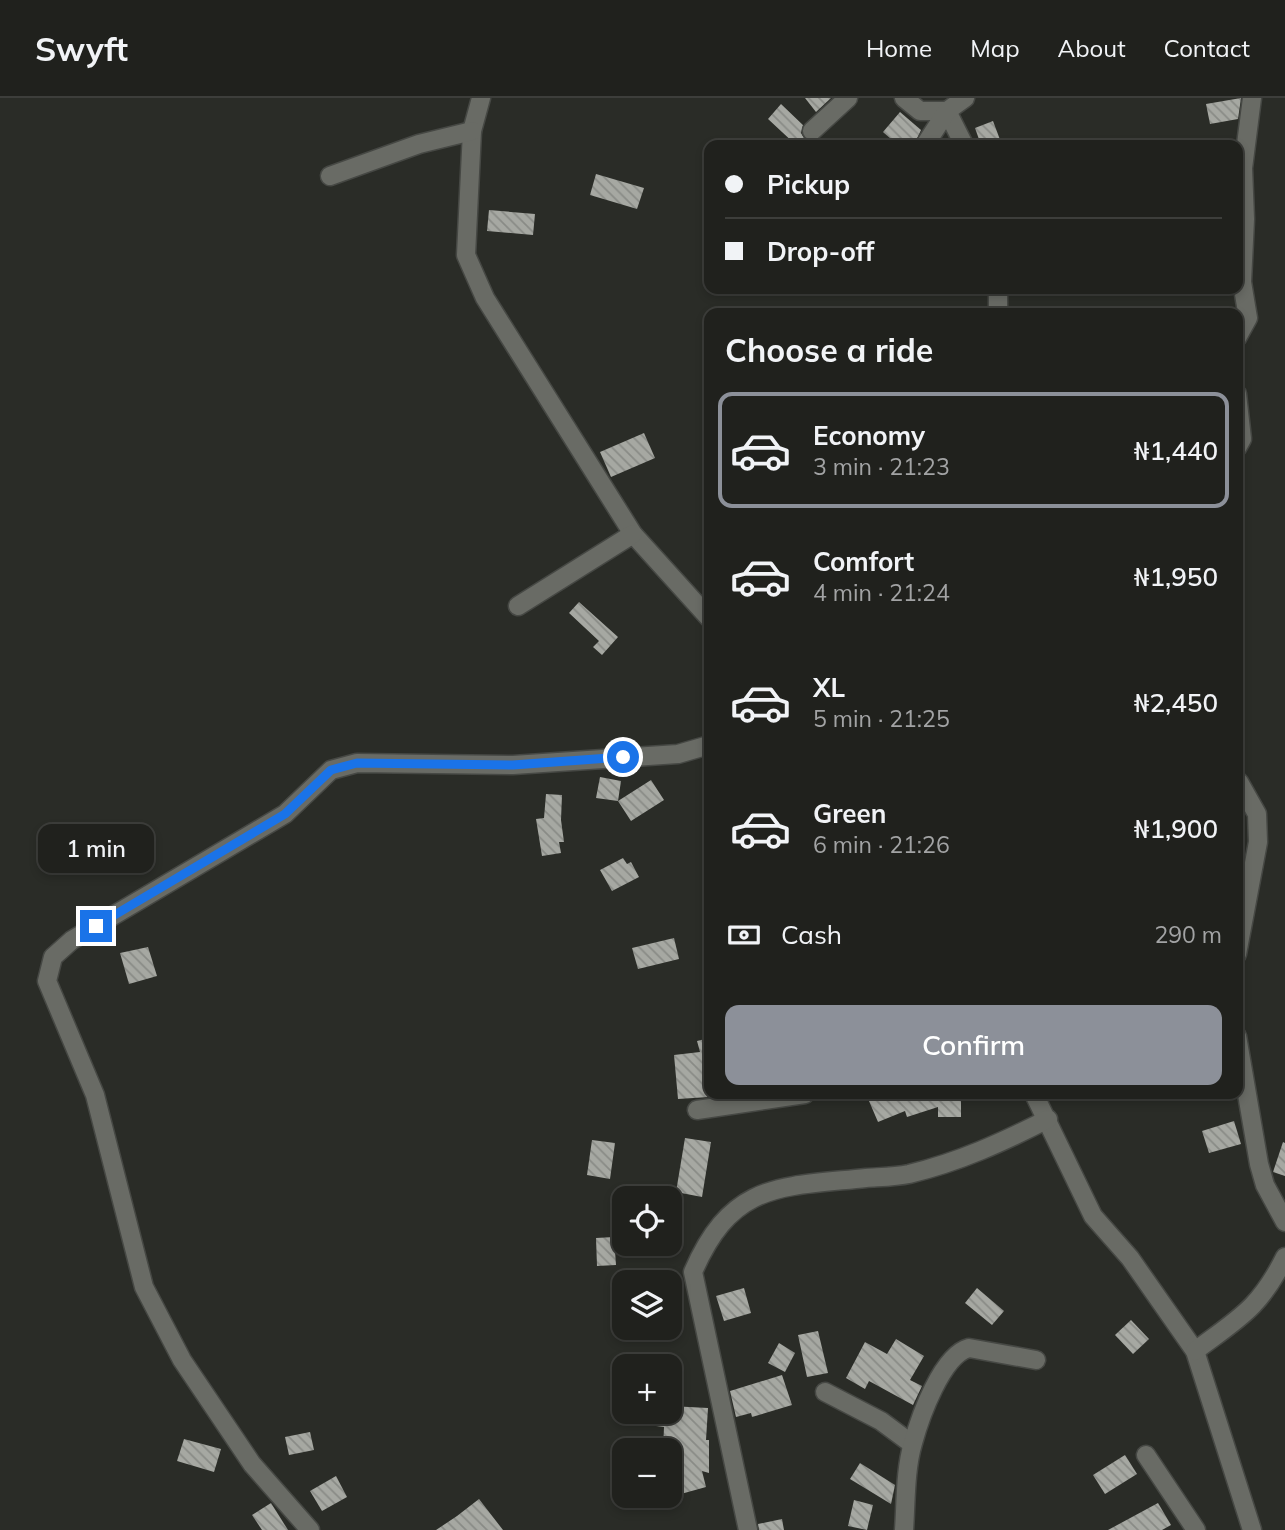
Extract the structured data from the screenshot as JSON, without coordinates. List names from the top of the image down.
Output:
{
  "page": {
    "header": "Swyft",
    "nav": [
      "Home",
      "Map",
      "About",
      "Contact"
    ],
    "banner": ["Pickup", "Drop-off"],
    "heading": "Choose a ride",
    "list": [
      {
        "name": "Economy",
        "note": "3 min · 21:23",
        "value": "₦1,440"
      },
      {
        "name": "Comfort",
        "note": "4 min · 21:24",
        "value": "₦1,950"
      },
      {
        "name": "XL",
        "note": "5 min · 21:25",
        "value": "₦2,450"
      },
      {
        "name": "Green",
        "note": "6 min · 21:26",
        "value": "₦1,900"
      }
    ],
    "bubble": "1 min",
    "pay": ["Cash", "290 m"],
    "buttons": "Confirm",
    "map_buttons": ["+", "−"]
  }
}
